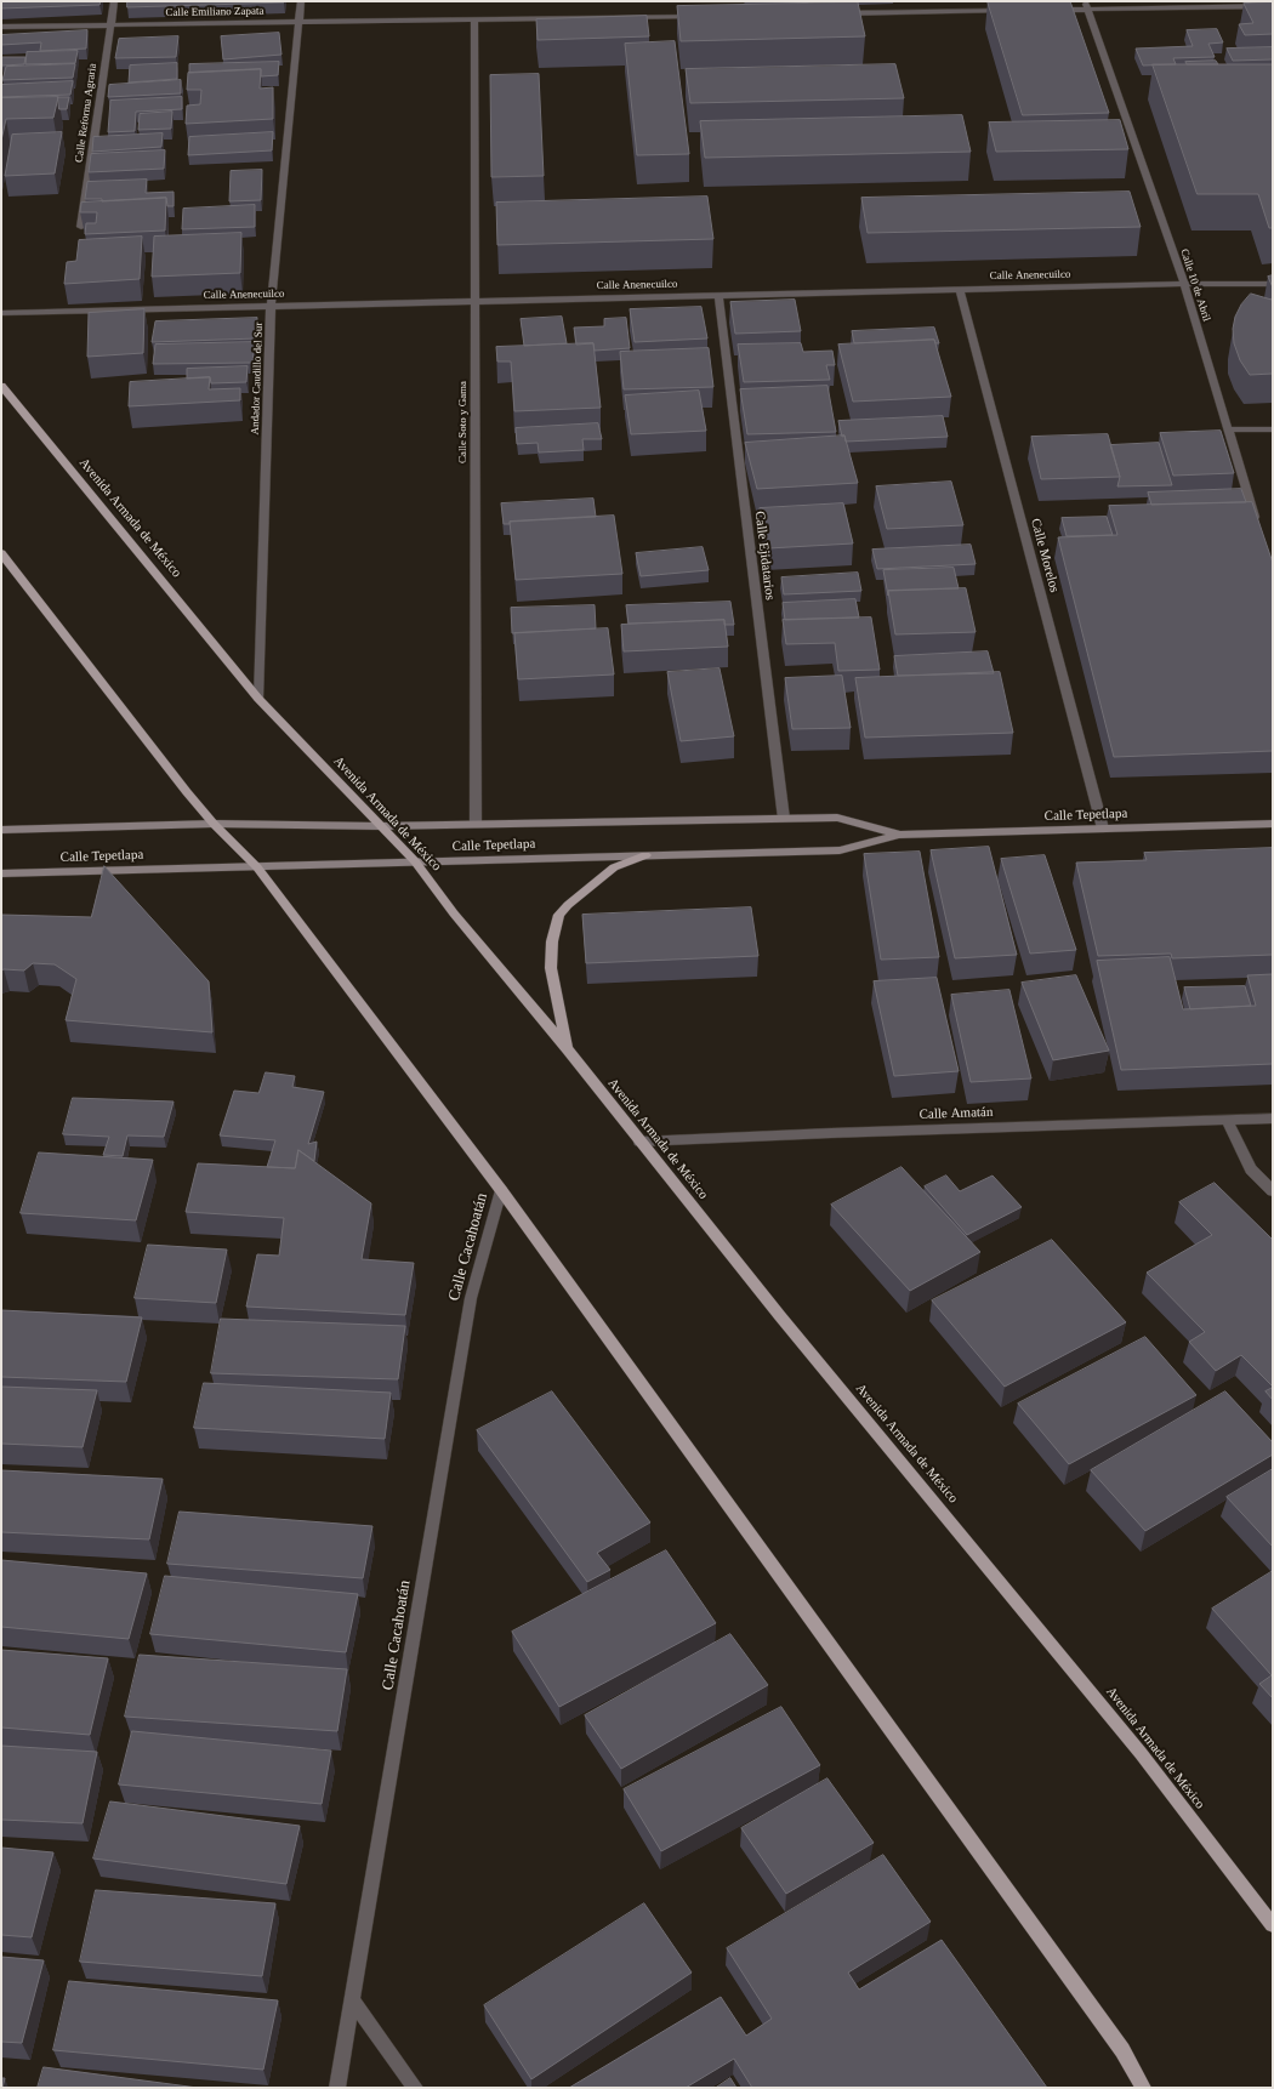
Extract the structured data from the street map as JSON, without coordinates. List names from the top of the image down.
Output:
{
  "streets": {
    "main road": ["Avenida Armada de México"],
    "street": [
      "Calle Emiliano Zapata",
      "Calle Reforma Agraria",
      "Calle Anenecuilco",
      "Calle 10 de Abril",
      "Andador Caudillo del Sur",
      "Calle Soto y Gama",
      "Calle Ejidatarios",
      "Calle Morelos",
      "Calle Tepetlapa",
      "Calle Amatán",
      "Calle Cacahoatán"
    ]
  },
  "crossings": [
    ["Calle Emiliano Zapata", "Calle Reforma Agraria"],
    ["Calle Emiliano Zapata", "Andador Caudillo del Sur"],
    ["Calle Emiliano Zapata", "Calle Soto y Gama"],
    ["Calle Anenecuilco", "Calle 10 de Abril"],
    ["Calle Anenecuilco", "Andador Caudillo del Sur"],
    ["Calle Anenecuilco", "Calle Soto y Gama"],
    ["Calle Anenecuilco", "Calle Ejidatarios"],
    ["Calle Anenecuilco", "Calle Morelos"],
    ["Andador Caudillo del Sur", "Avenida Armada de México"],
    ["Calle Soto y Gama", "Calle Tepetlapa"],
    ["Avenida Armada de México", "Calle Tepetlapa"],
    ["Avenida Armada de México", "Calle Amatán"],
    ["Calle Ejidatarios", "Calle Tepetlapa"],
    ["Calle Morelos", "Calle Tepetlapa"]
  ]
}
